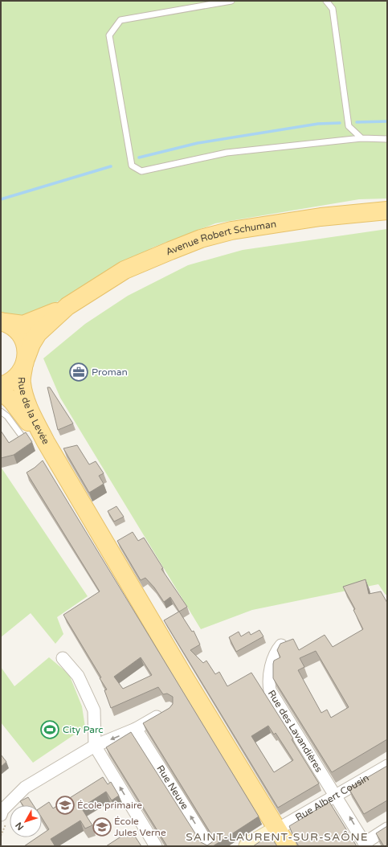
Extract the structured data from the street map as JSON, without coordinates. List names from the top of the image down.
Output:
{
  "streets": {
    "main road": ["Avenue Robert Schuman", "Rue de la Levée"],
    "street": ["Rue des Lavandières", "Rue Neuve", "Rue Albert Cousin"]
  },
  "crossings": [
    ["Avenue Robert Schuman", "Rue de la Levée"],
    ["Rue des Lavandières", "Rue Albert Cousin"]
  ],
  "districts": ["SAINT-LAURENT-SUR-SAÔNE"],
  "places": {
    "office": ["Proman"],
    "sports": ["City Parc"],
    "school or university": ["École primaire", "École Jules Verne"]
  },
  "north": "bottom left"
}
